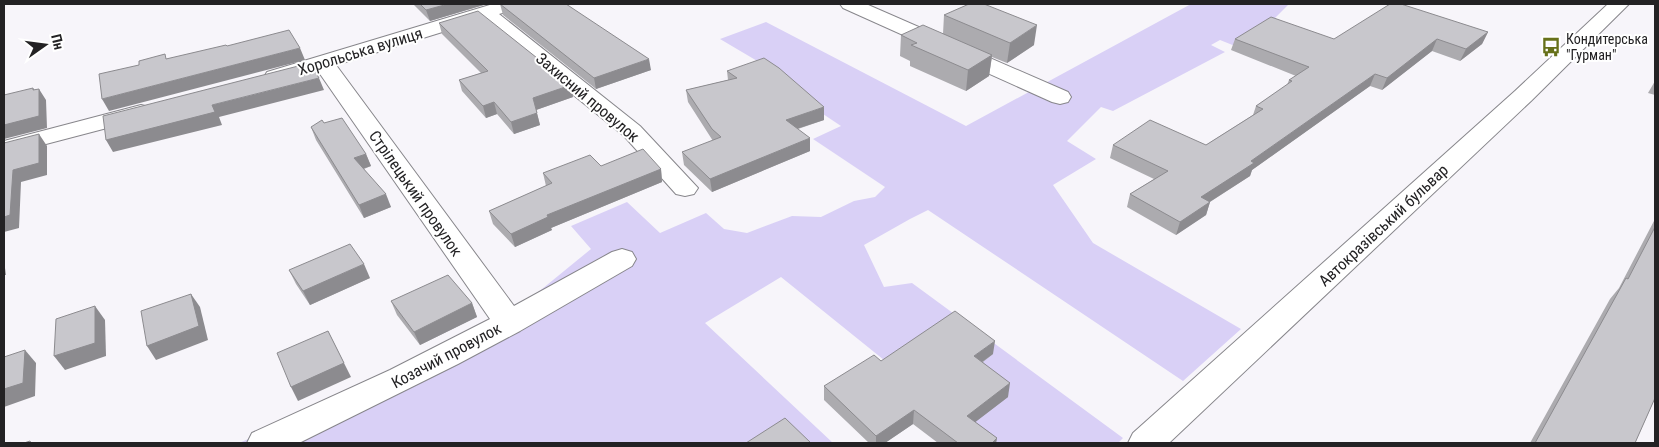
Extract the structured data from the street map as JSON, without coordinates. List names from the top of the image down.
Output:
{
  "streets": {
    "street": [
      "Хорольська вулиця",
      "Захисний провулок",
      "Стрілецький провулок",
      "Автокразівський бульвар",
      "Козачий провулок"
    ]
  },
  "crossings": [
    ["Хорольська вулиця", "Захисний провулок"],
    ["Хорольська вулиця", "Стрілецький провулок"],
    ["Стрілецький провулок", "Козачий провулок"]
  ],
  "places": {
    "bus stop": ["Кондитерська \"Гурман\""]
  },
  "north": "right"
}
